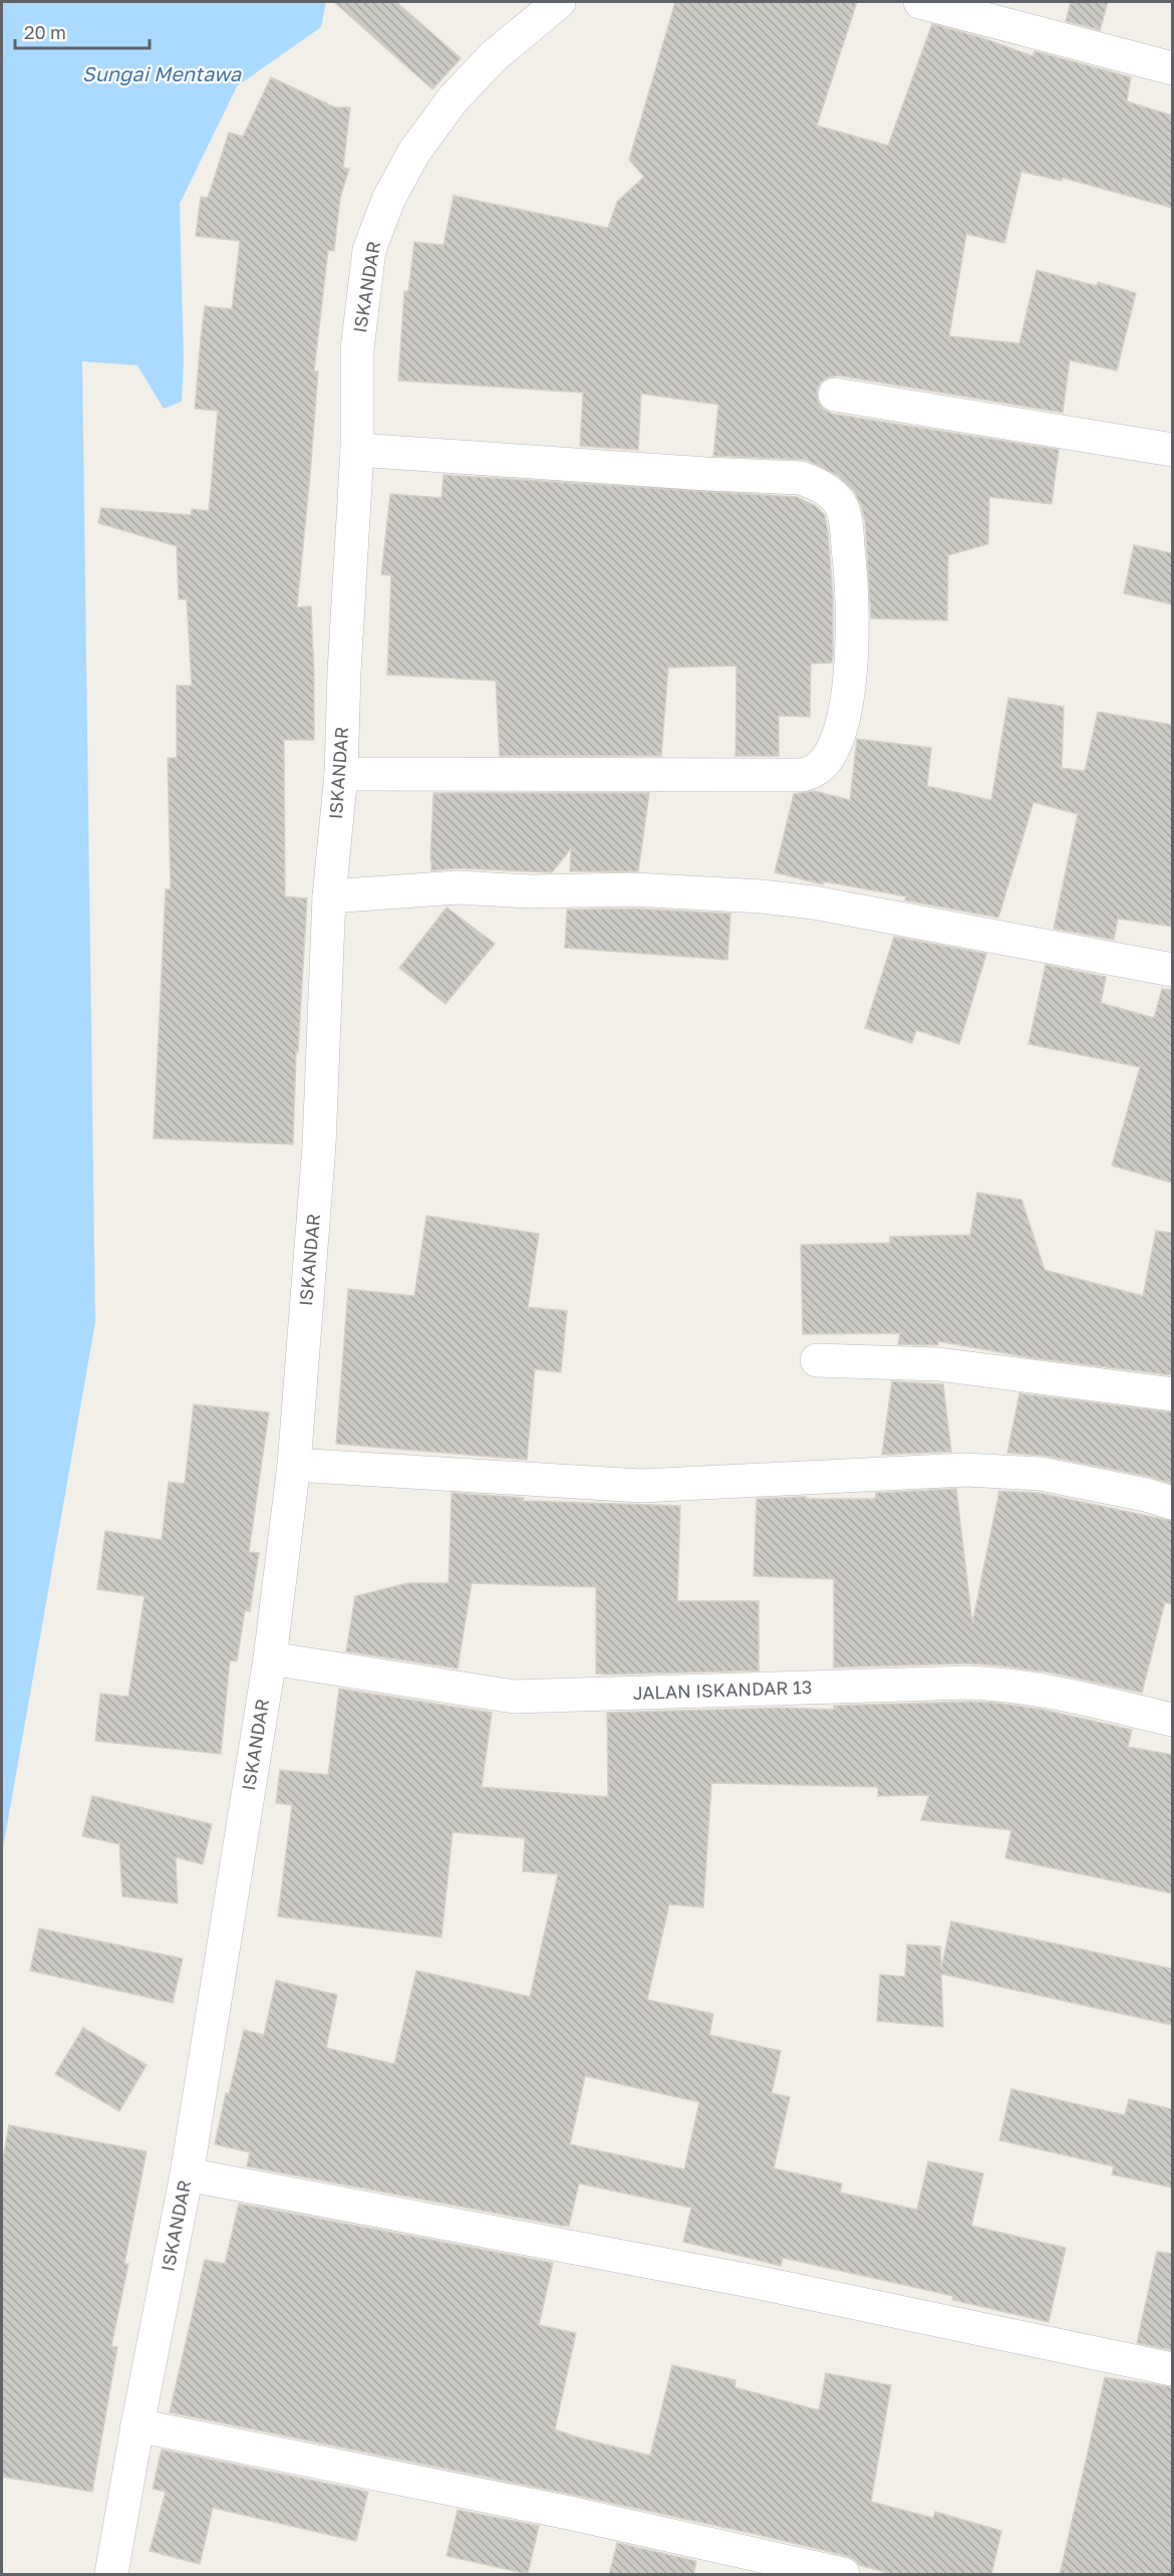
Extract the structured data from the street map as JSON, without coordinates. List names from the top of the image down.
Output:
{
  "streets": {
    "street": ["ISKANDAR", "JALAN ISKANDAR 13"]
  },
  "crossings": [
    ["ISKANDAR", "JALAN ISKANDAR 13"]
  ],
  "water": ["Sungai Mentawa"],
  "scale_bar": "20 m"
}
